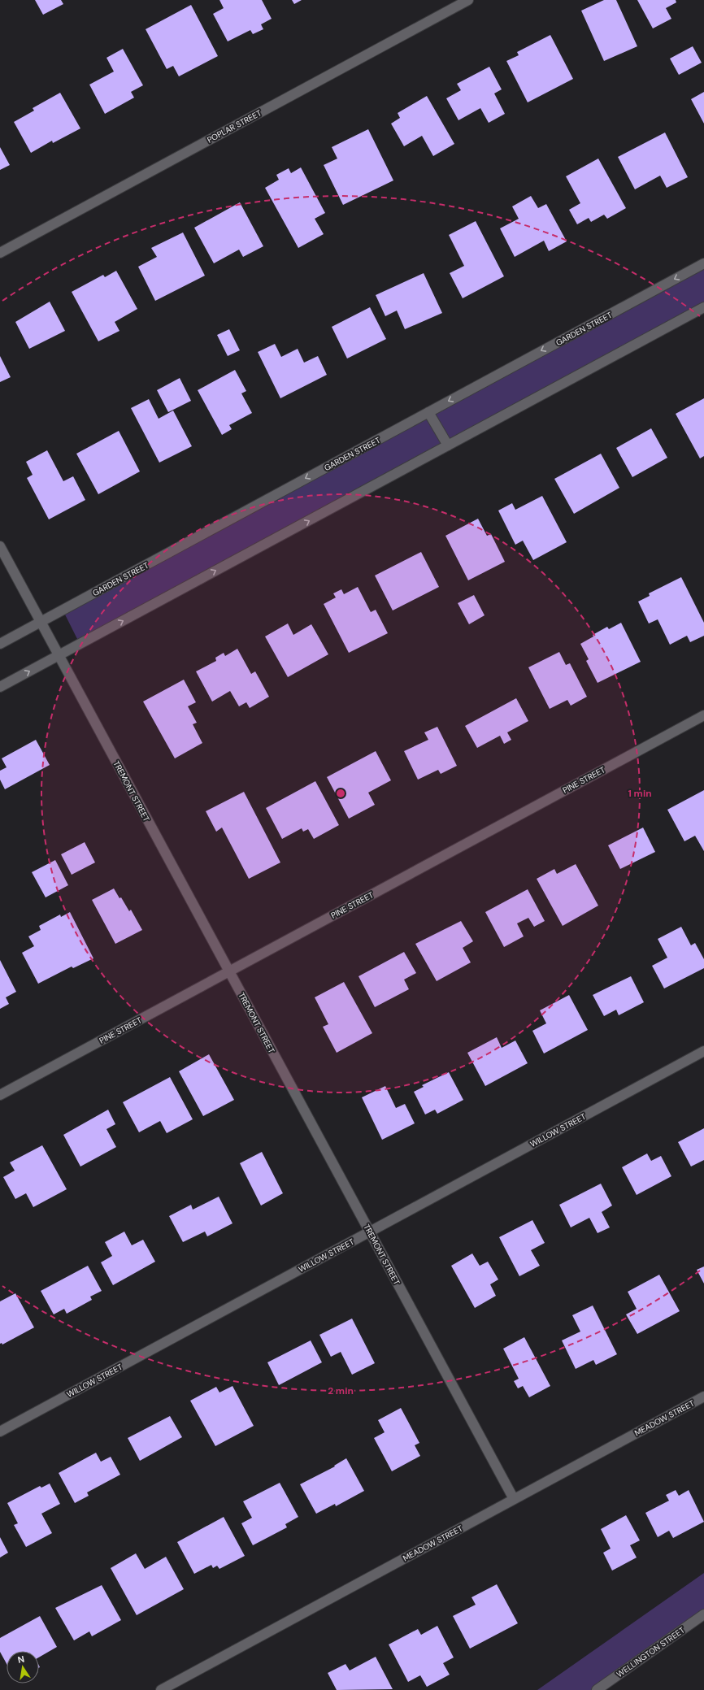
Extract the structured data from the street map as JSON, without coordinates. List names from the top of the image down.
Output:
{
  "streets": {
    "street": [
      "POPLAR STREET",
      "GARDEN STREET",
      "PINE STREET",
      "TREMONT STREET",
      "WILLOW STREET",
      "MEADOW STREET",
      "WELLINGTON STREET"
    ]
  },
  "crossings": [
    ["GARDEN STREET", "TREMONT STREET"],
    ["PINE STREET", "TREMONT STREET"],
    ["TREMONT STREET", "WILLOW STREET"],
    ["TREMONT STREET", "MEADOW STREET"]
  ],
  "north": "top",
  "rings": ["1 min", "2 min"]
}
